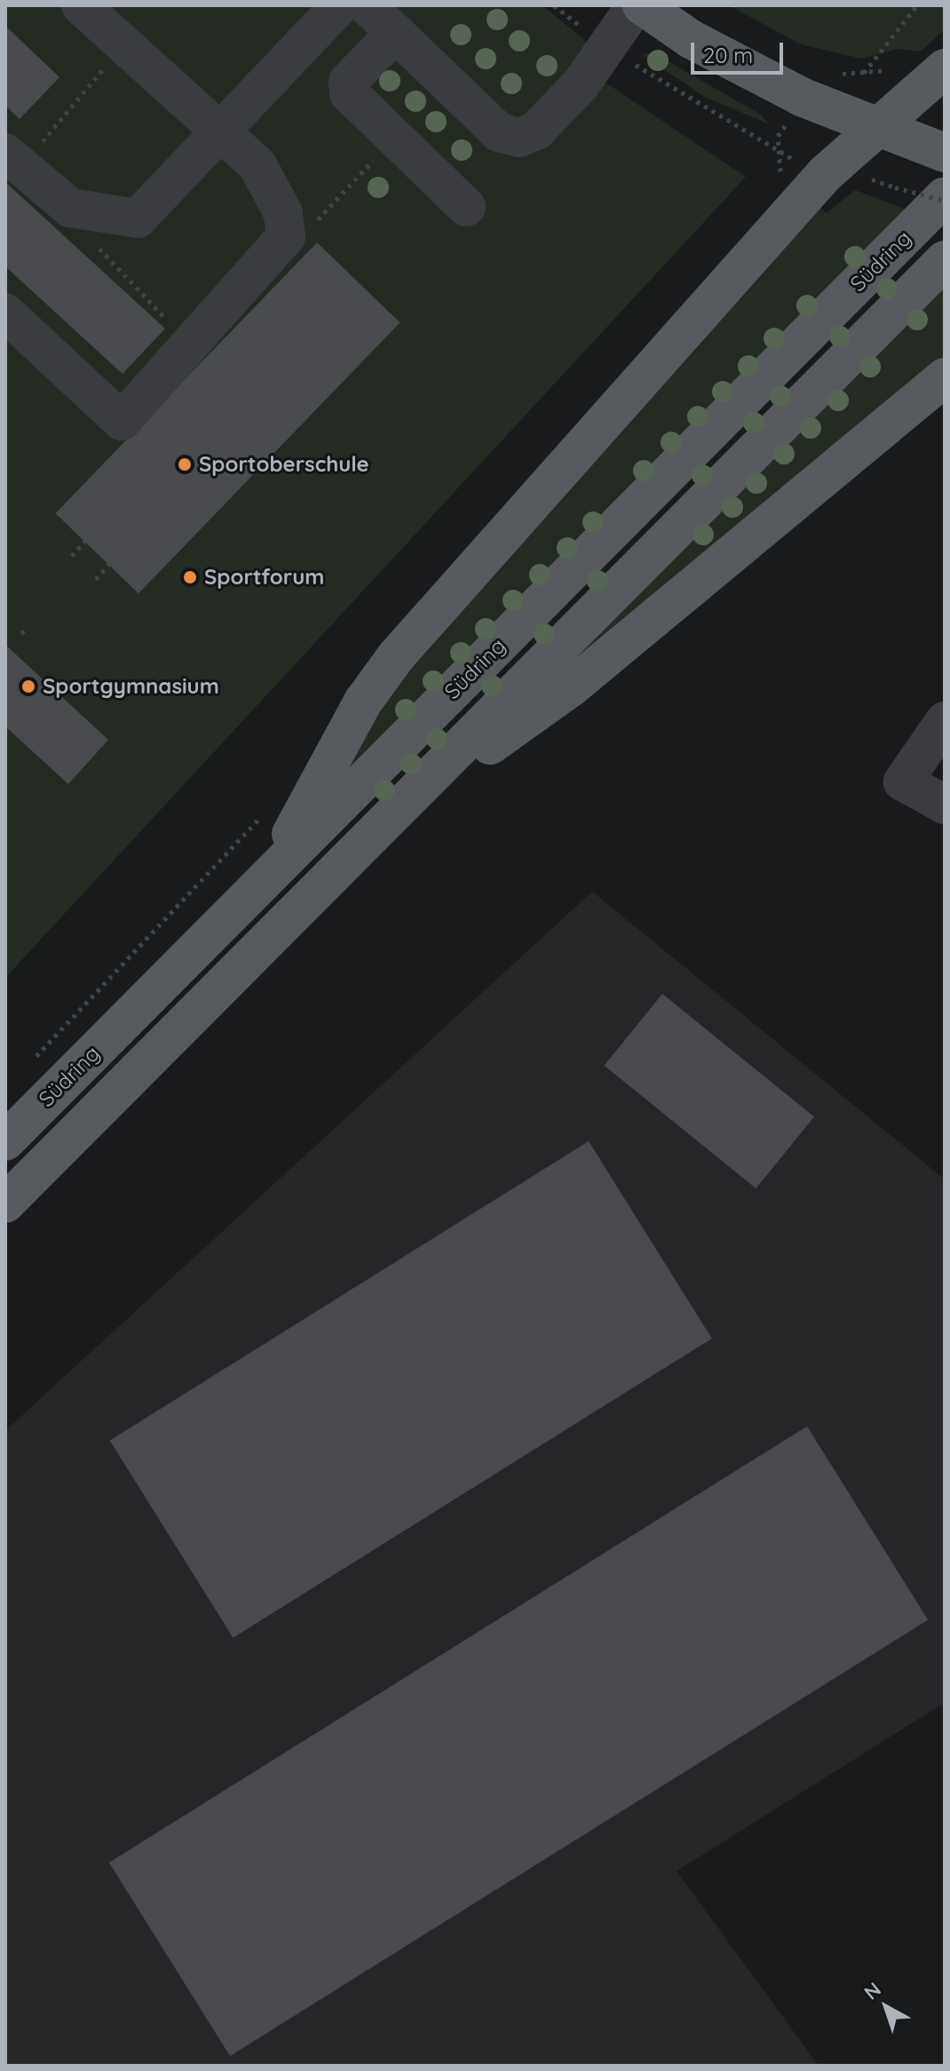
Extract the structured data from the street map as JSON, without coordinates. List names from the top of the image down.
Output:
{
  "streets": {
    "main road": ["Südring"]
  },
  "places": ["Sportoberschule", "Sportforum", "Sportgymnasium"],
  "scale_bar": "20 m",
  "north": "top left"
}
